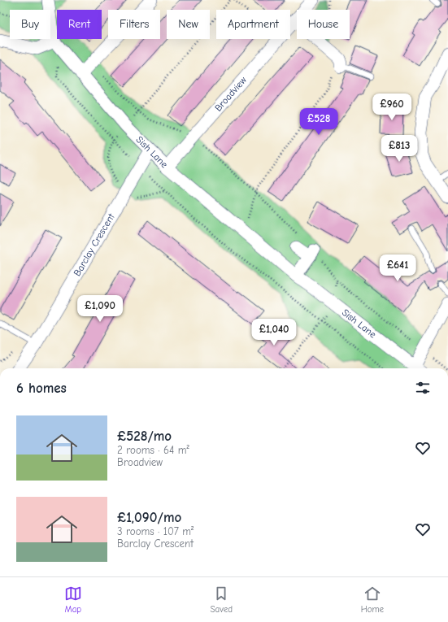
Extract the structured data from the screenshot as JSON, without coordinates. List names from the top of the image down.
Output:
{
  "streets": {
    "street": ["Broadview", "Sish Lane", "Barclay Crescent"]
  },
  "crossings": [
    ["Broadview", "Sish Lane"],
    ["Sish Lane", "Barclay Crescent"]
  ],
  "page": {
    "chip": [
      "Buy",
      "Rent",
      "Filters",
      "New",
      "Apartment",
      "House"
    ],
    "price": [
      "£960",
      "£528",
      "£813",
      "£641",
      "£1,090",
      "£1,040"
    ],
    "heading": "6 homes",
    "list": [
      {
        "name": "£528/mo",
        "note": "2 rooms · 64 m² · Broadview"
      },
      {
        "name": "£1,090/mo",
        "note": "3 rooms · 107 m² · Barclay Crescent"
      }
    ],
    "tabs": ["Map", "Saved", "Home"]
  }
}
